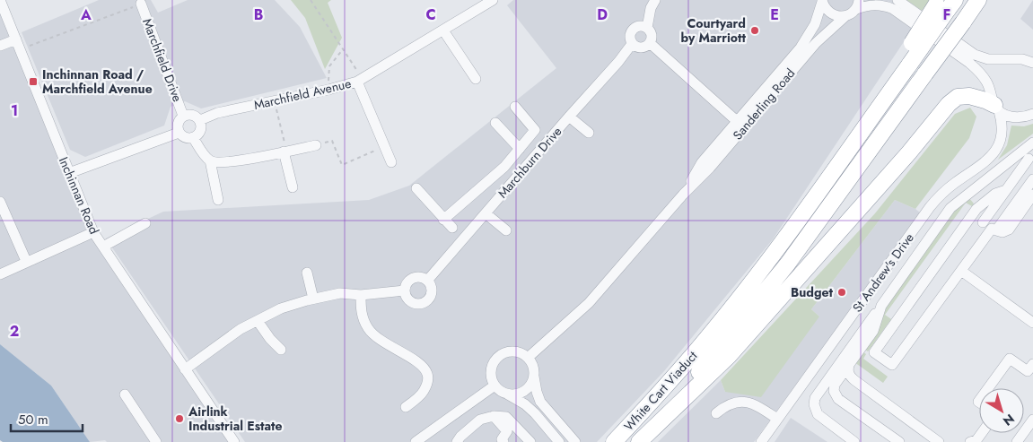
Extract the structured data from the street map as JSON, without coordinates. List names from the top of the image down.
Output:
{
  "streets": {
    "highway": ["White Cart Viaduct"],
    "street": [
      "Marchfield Drive",
      "Marchfield Avenue",
      "Sanderling Road",
      "Marchburn Drive",
      "Inchinnan Road",
      "St Andrew's Drive"
    ]
  },
  "crossings": [
    ["Marchfield Drive", "Marchfield Avenue"],
    ["Sanderling Road", "St Andrew's Drive"]
  ],
  "places": {
    "other": ["Courtyard by Marriott", "Budget", "Airlink Industrial Estate"],
    "transit": ["Inchinnan Road / Marchfield Avenue"]
  },
  "scale_bar": "50 m",
  "north": "bottom right",
  "grid": {
    "columns": [
      "A",
      "B",
      "C",
      "D",
      "E",
      "F"
    ],
    "rows": ["1", "2"]
  }
}
